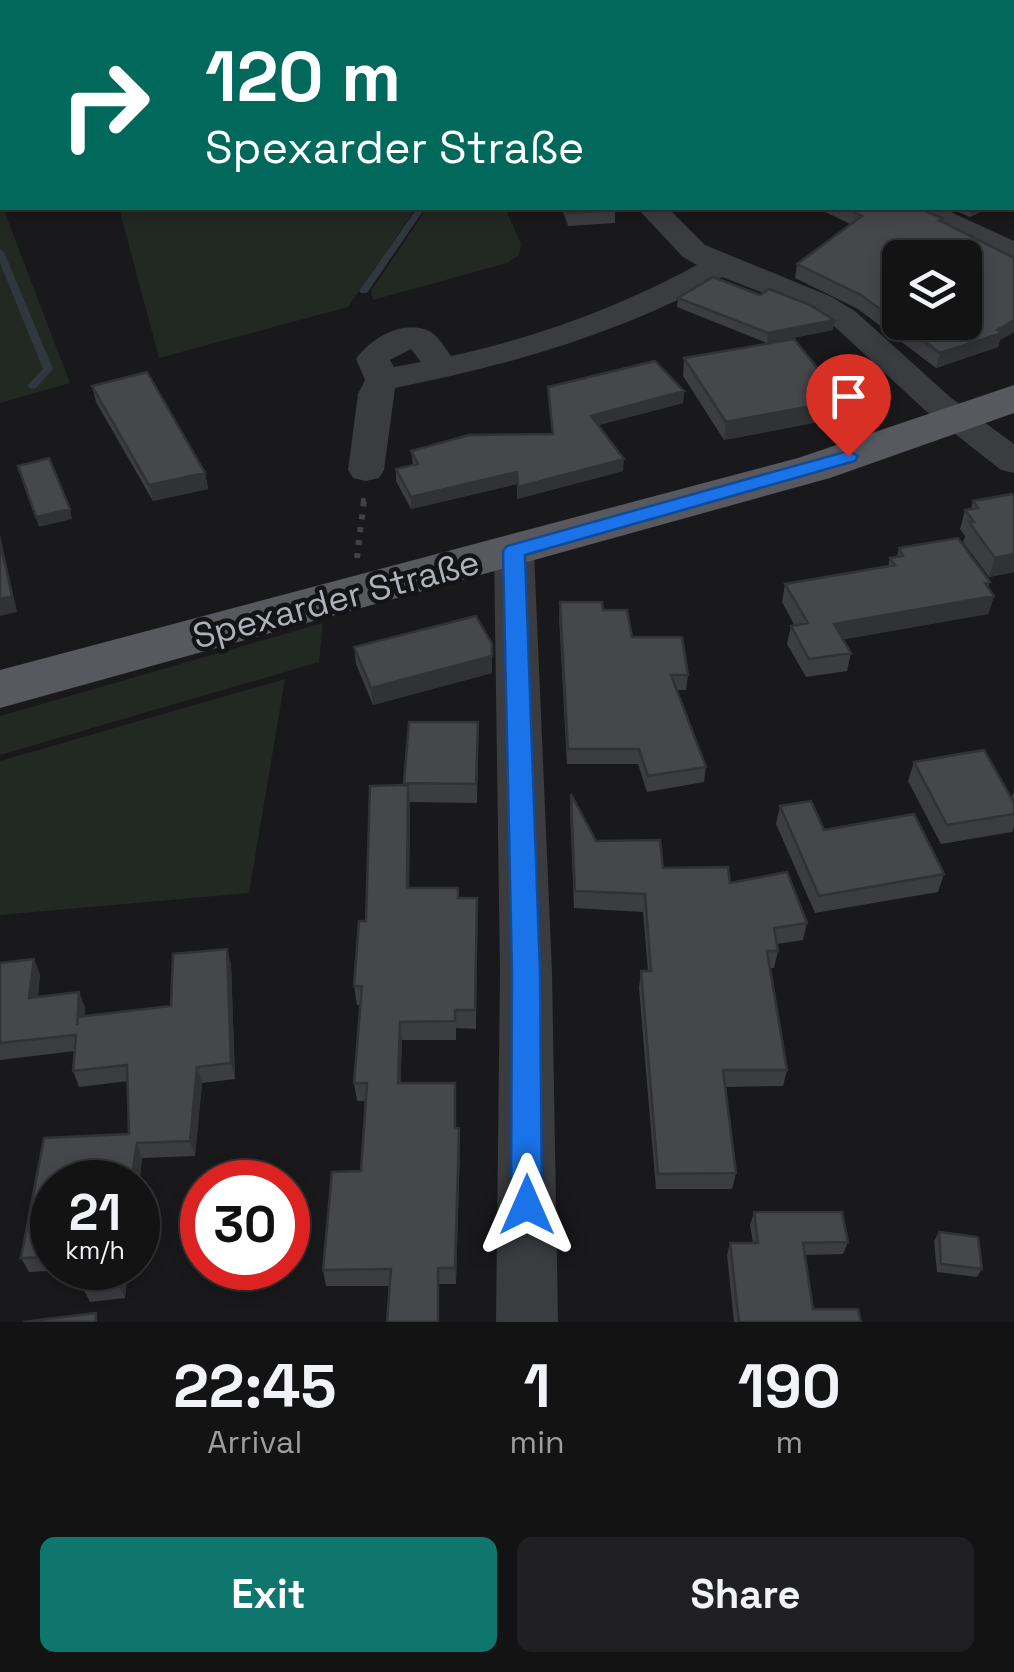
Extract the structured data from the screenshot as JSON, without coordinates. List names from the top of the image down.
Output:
{
  "streets": {
    "main road": ["Spexarder Straße"]
  },
  "page": {
    "turn": ["120 m", "Spexarder Straße"],
    "speed": "21 km/h",
    "limit": "30",
    "eta": [
      "22:45",
      "Arrival",
      "1",
      "min",
      "190",
      "m"
    ],
    "buttons": ["Exit", "Share"]
  }
}
